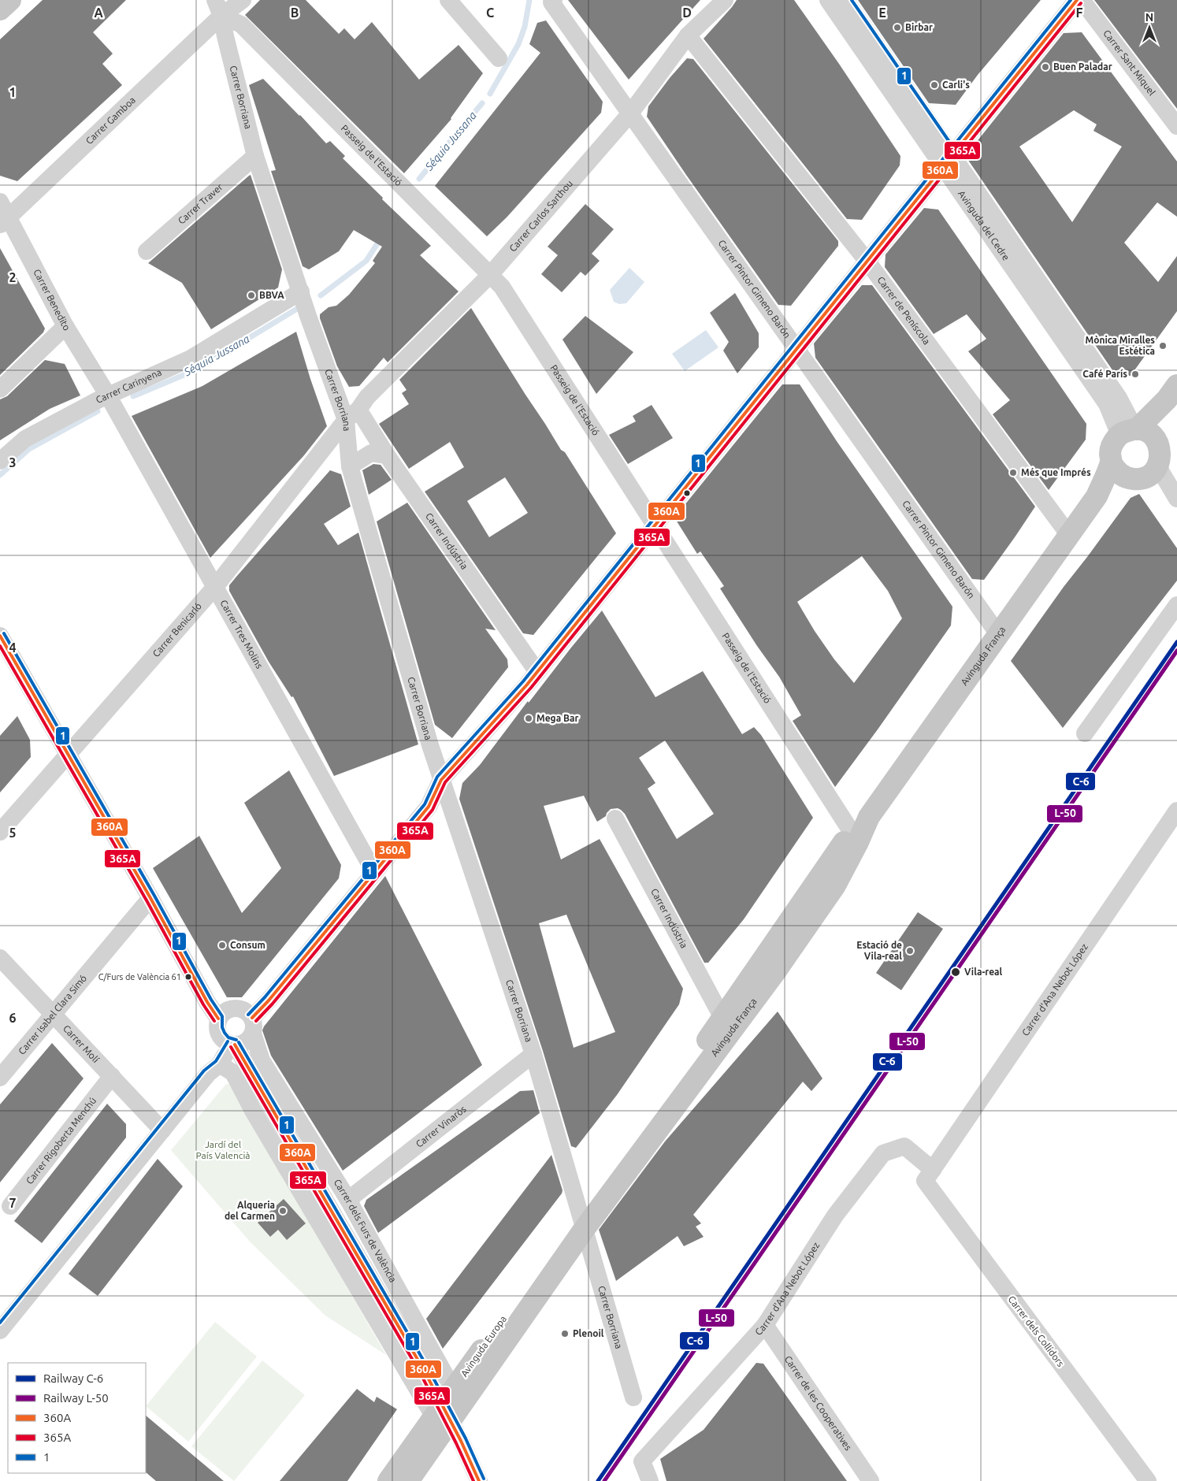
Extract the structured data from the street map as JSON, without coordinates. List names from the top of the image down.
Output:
{
  "streets": {
    "main road": ["Avinguda França", "Avinguda Europa"],
    "street": [
      "Carrer Sant Miquel",
      "Carrer Borriana",
      "Carrer Gamboa",
      "Passeig de l'Estació",
      "Carrer Traver",
      "Carrer Carlos Sarthou",
      "Avinguda del Cedre",
      "Carrer Pintor Gimeno Barón",
      "Carrer Benedito",
      "Carrer de Peníscola",
      "Carrer Carinyena",
      "Carrer Indústria",
      "Carrer Benicarló",
      "Carrer Tres Molins",
      "Carrer d'Ana Nebot López",
      "Carrer Isabel Clara Simó",
      "Carrer Molí",
      "Carrer Vinaròs",
      "Carrer Rigoberta Menchú",
      "Carrer dels Furs de València",
      "Carrer dels Collidors",
      "Carrer de les Cooperatives"
    ]
  },
  "crossings": [
    ["Carrer Borriana", "Carrer Gamboa"],
    ["Carrer Borriana", "Passeig de l'Estació"],
    ["Carrer Borriana", "Carrer Traver"],
    ["Carrer Borriana", "Carrer Carlos Sarthou"],
    ["Carrer Borriana", "Carrer Carinyena"],
    ["Carrer Borriana", "Carrer Indústria"],
    ["Carrer Borriana", "Carrer Benicarló"],
    ["Carrer Borriana", "Avinguda França"],
    ["Carrer Borriana", "Carrer Vinaròs"],
    ["Carrer Borriana", "Avinguda Europa"],
    ["Carrer Gamboa", "Passeig de l'Estació"],
    ["Carrer Gamboa", "Carrer Benedito"],
    ["Passeig de l'Estació", "Carrer Carlos Sarthou"],
    ["Passeig de l'Estació", "Avinguda França"],
    ["Carrer Carlos Sarthou", "Carrer Pintor Gimeno Barón"],
    ["Carrer Carlos Sarthou", "Carrer de Peníscola"],
    ["Carrer Carlos Sarthou", "Carrer Indústria"],
    ["Carrer Carlos Sarthou", "Carrer Benicarló"],
    ["Avinguda del Cedre", "Avinguda França"],
    ["Carrer Pintor Gimeno Barón", "Avinguda França"],
    ["Carrer Benedito", "Carrer Carinyena"],
    ["Carrer Benedito", "Carrer Tres Molins"],
    ["Carrer de Peníscola", "Avinguda França"],
    ["Carrer Carinyena", "Carrer Tres Molins"],
    ["Carrer Indústria", "Carrer Benicarló"],
    ["Carrer Indústria", "Avinguda França"],
    ["Carrer Benicarló", "Carrer Tres Molins"],
    ["Avinguda França", "Avinguda Europa"],
    ["Carrer d'Ana Nebot López", "Carrer dels Collidors"],
    ["Carrer d'Ana Nebot López", "Carrer de les Cooperatives"],
    ["Carrer Isabel Clara Simó", "Carrer Molí"],
    ["Carrer Molí", "Carrer Rigoberta Menchú"],
    ["Carrer Vinaròs", "Carrer dels Furs de València"],
    ["Carrer dels Furs de València", "Avinguda Europa"]
  ],
  "water": ["Séquia Jussana"],
  "parks": ["Jardí del País Valencià"],
  "places": [
    "Birbar",
    "Buen Paladar",
    "Carli's",
    "BBVA",
    "Mònica Miralles Estética",
    "Café París",
    "Més que Imprés",
    "Mega Bar",
    "Consum",
    "Estació de Vila-real",
    "Vila-real",
    "C/Furs de València 61",
    "Alqueria del Carmen",
    "Plenoil"
  ],
  "lines": [
    "transit line 360A",
    "transit line 1",
    "transit line 365A",
    "rail line C-6",
    "rail line L-50"
  ],
  "legend": [
    "Railway C-6",
    "Railway L-50",
    "360A",
    "365A",
    "1"
  ],
  "north": "top",
  "grid": {
    "columns": [
      "A",
      "B",
      "C",
      "D",
      "E",
      "F"
    ],
    "rows": [
      "1",
      "2",
      "3",
      "4",
      "5",
      "6",
      "7"
    ]
  }
}
